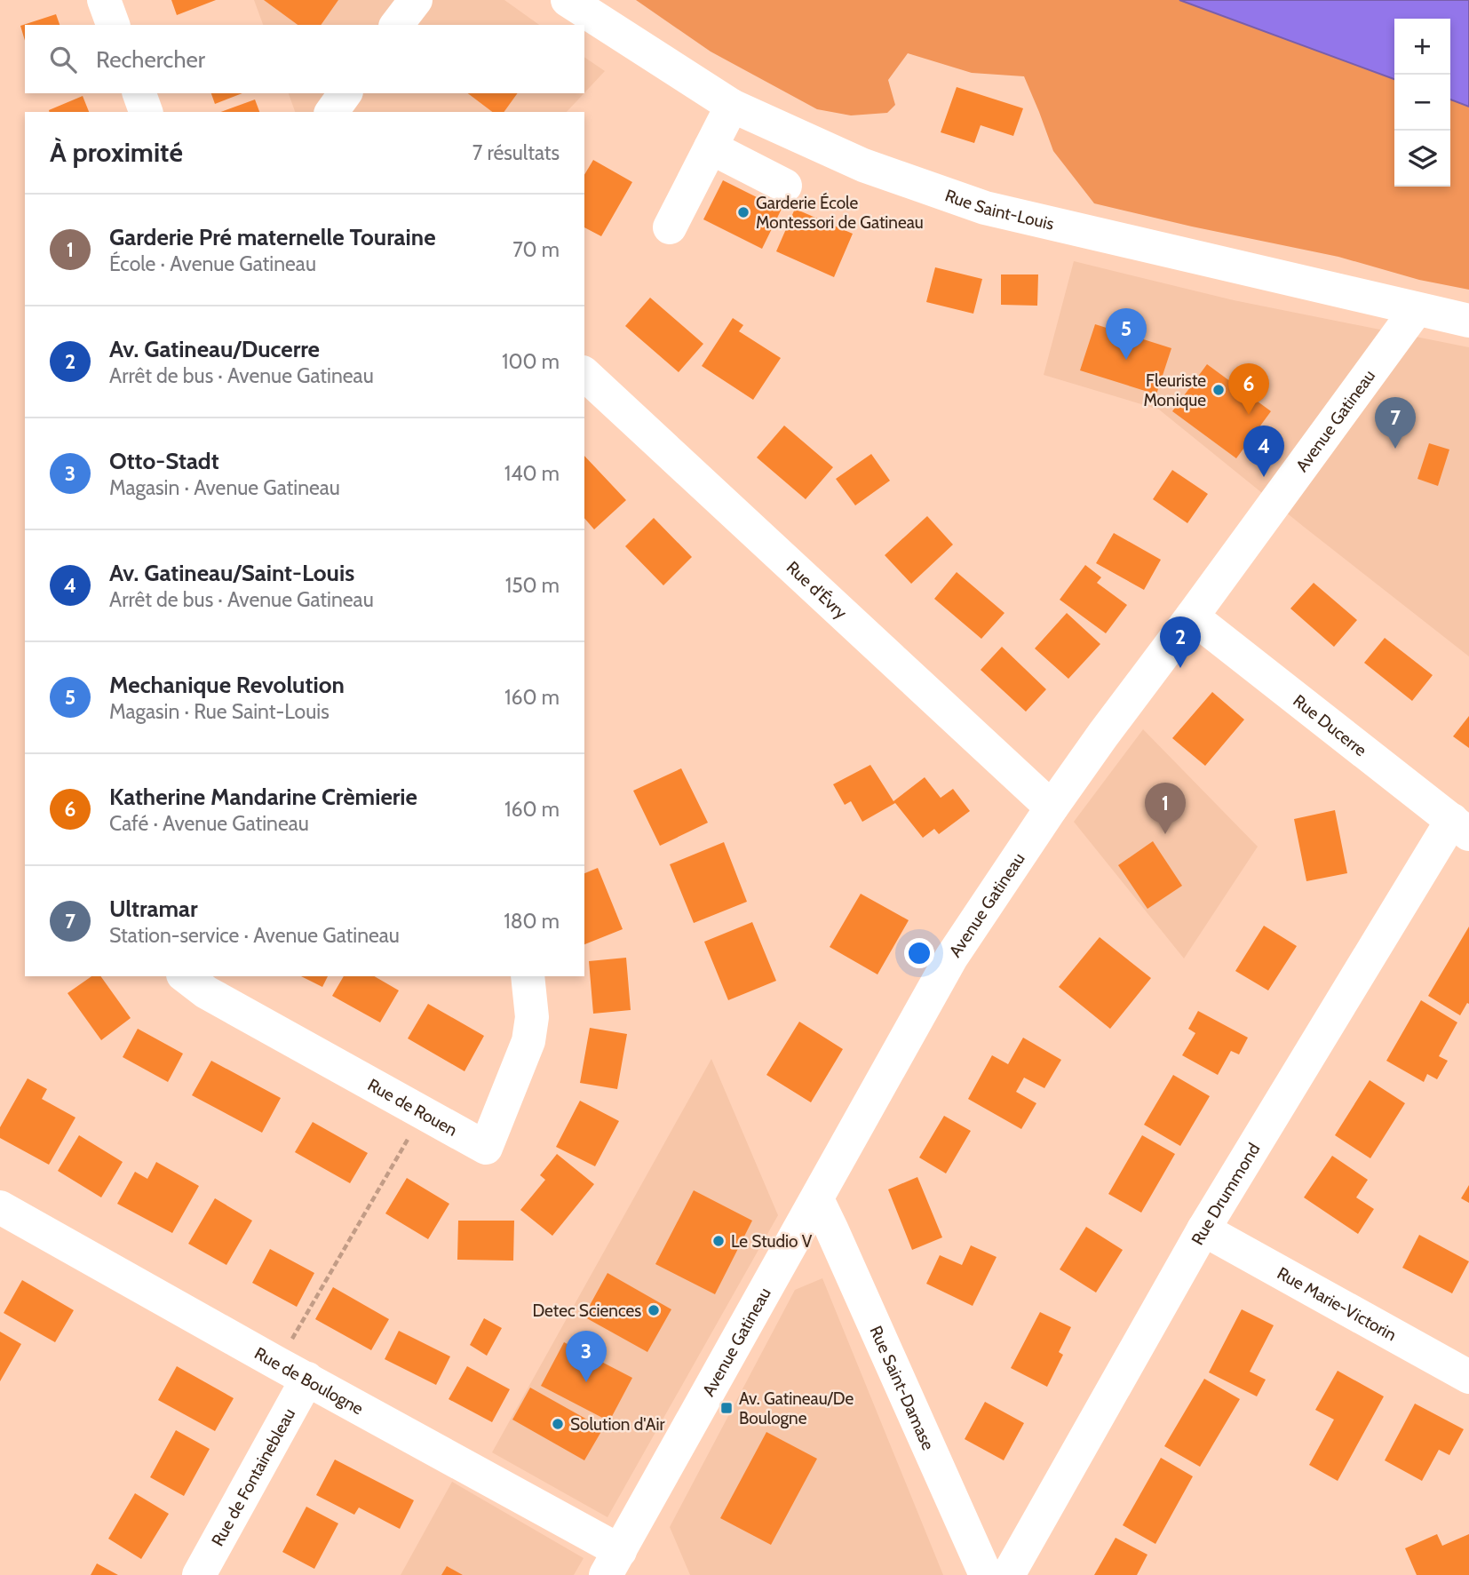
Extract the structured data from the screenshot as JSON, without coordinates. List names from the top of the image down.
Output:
{
  "streets": {
    "street": [
      "Rue Saint-Louis",
      "Avenue Gatineau",
      "Rue d'Évry",
      "Rue Ducerre",
      "Rue de Rouen",
      "Rue Drummond",
      "Rue Marie-Victorin",
      "Rue de Boulogne",
      "Rue Saint-Damase",
      "Rue de Fontainebleau"
    ]
  },
  "crossings": [
    ["Rue Saint-Louis", "Avenue Gatineau"],
    ["Avenue Gatineau", "Rue d'Évry"],
    ["Avenue Gatineau", "Rue Ducerre"],
    ["Avenue Gatineau", "Rue de Boulogne"],
    ["Avenue Gatineau", "Rue Saint-Damase"],
    ["Rue Ducerre", "Rue Drummond"],
    ["Rue Drummond", "Rue Marie-Victorin"],
    ["Rue de Boulogne", "Rue de Fontainebleau"]
  ],
  "places": {
    "other": [
      "Garderie École Montessori de Gatineau",
      "Fleuriste Monique",
      "Le Studio V",
      "Detec Sciences",
      "Solution d'Air"
    ],
    "transit": ["Av. Gatineau/De Boulogne"]
  },
  "page": {
    "map_buttons": ["+", "−"],
    "search": "Rechercher",
    "heading": ["À proximité", "7 résultats"],
    "list": [
      {
        "mark": "1",
        "name": "Garderie Pré maternelle Touraine",
        "note": "École · Avenue Gatineau",
        "value": "70 m"
      },
      {
        "mark": "2",
        "name": "Av. Gatineau/Ducerre",
        "note": "Arrêt de bus · Avenue Gatineau",
        "value": "100 m"
      },
      {
        "mark": "3",
        "name": "Otto-Stadt",
        "note": "Magasin · Avenue Gatineau",
        "value": "140 m"
      },
      {
        "mark": "4",
        "name": "Av. Gatineau/Saint-Louis",
        "note": "Arrêt de bus · Avenue Gatineau",
        "value": "150 m"
      },
      {
        "mark": "5",
        "name": "Mechanique Revolution",
        "note": "Magasin · Rue Saint-Louis",
        "value": "160 m"
      },
      {
        "mark": "6",
        "name": "Katherine Mandarine Crèmierie",
        "note": "Café · Avenue Gatineau",
        "value": "160 m"
      },
      {
        "mark": "7",
        "name": "Ultramar",
        "note": "Station-service · Avenue Gatineau",
        "value": "180 m"
      }
    ],
    "pins": [
      "5",
      "6",
      "7",
      "4",
      "2",
      "1",
      "3"
    ]
  }
}
